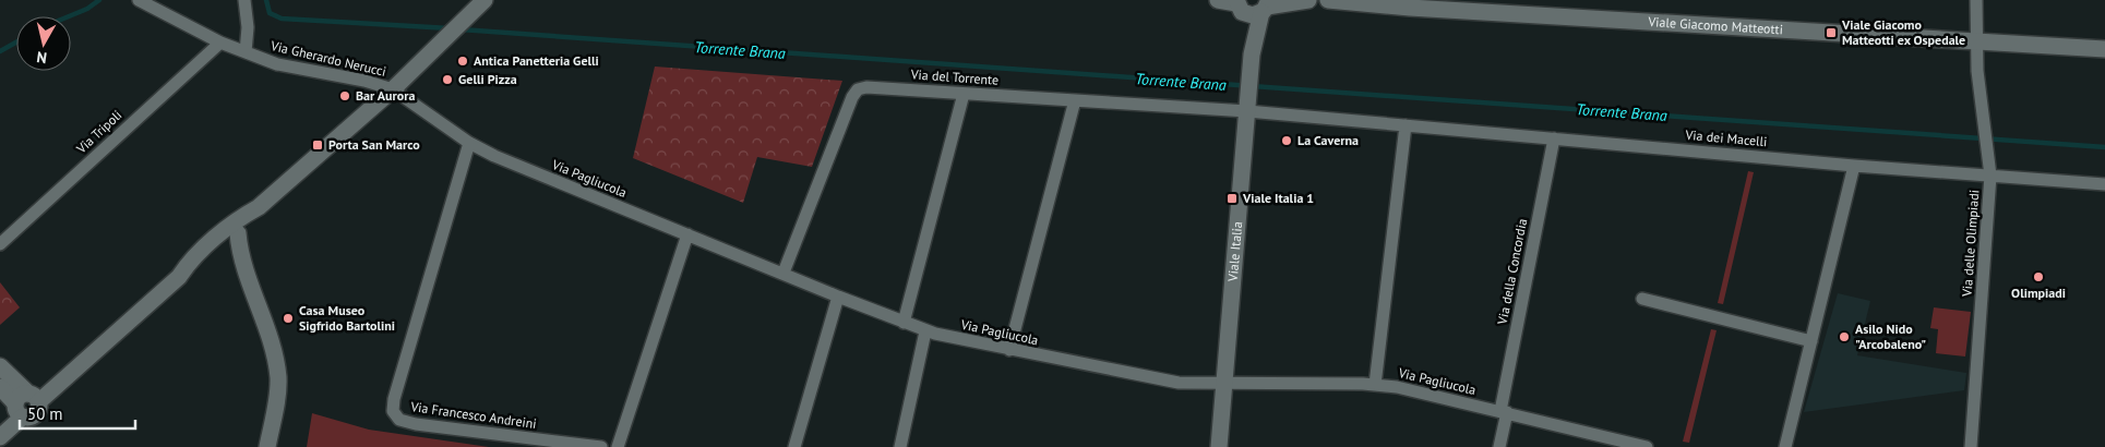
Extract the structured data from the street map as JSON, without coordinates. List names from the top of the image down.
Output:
{
  "streets": {
    "street": [
      "Viale Giacomo Matteotti",
      "Via Gherardo Nerucci",
      "Via del Torrente",
      "Via Tripoli",
      "Via dei Macelli",
      "Via Pagliucola",
      "Via delle Olimpiadi",
      "Viale Italia",
      "Via della Concordia",
      "Via Francesco Andreini"
    ]
  },
  "crossings": [
    ["Viale Giacomo Matteotti", "Via delle Olimpiadi"],
    ["Via Gherardo Nerucci", "Via Tripoli"],
    ["Via Gherardo Nerucci", "Via Pagliucola"],
    ["Via del Torrente", "Via dei Macelli"],
    ["Via del Torrente", "Via Pagliucola"],
    ["Via del Torrente", "Viale Italia"],
    ["Via dei Macelli", "Via delle Olimpiadi"],
    ["Via dei Macelli", "Viale Italia"],
    ["Via dei Macelli", "Via della Concordia"],
    ["Via Pagliucola", "Viale Italia"],
    ["Via Pagliucola", "Via della Concordia"],
    ["Via Pagliucola", "Via Francesco Andreini"]
  ],
  "water": ["Torrente Brana"],
  "places": {
    "transit": ["Viale Giacomo Matteotti ex Ospedale", "Porta San Marco", "Viale Italia 1"],
    "other": [
      "Antica Panetteria Gelli",
      "Gelli Pizza",
      "Bar Aurora",
      "La Caverna",
      "Olimpiadi",
      "Casa Museo Sigfrido Bartolini",
      "Asilo Nido \"Arcobaleno\""
    ]
  },
  "scale_bar": "50 m",
  "north": "bottom"
}
